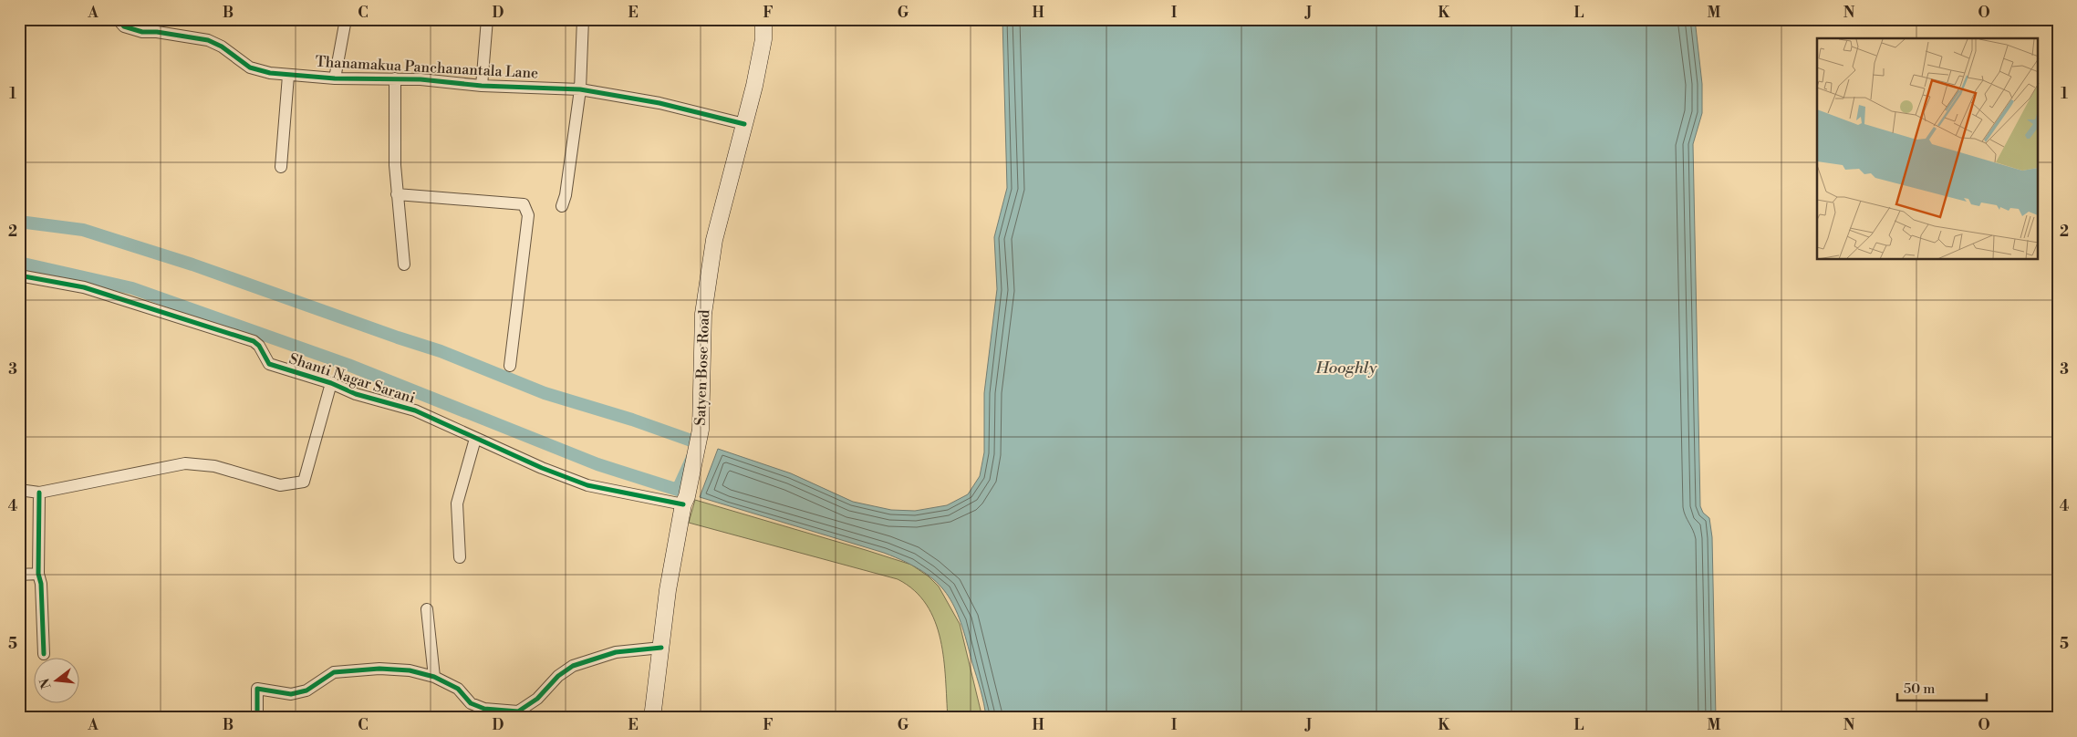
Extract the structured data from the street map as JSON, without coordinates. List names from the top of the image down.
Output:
{
  "streets": {
    "main road": ["Satyen Bose Road"],
    "street": ["Thanamakua Panchanantala Lane", "Shanti Nagar Sarani"]
  },
  "crossings": [
    ["Thanamakua Panchanantala Lane", "Satyen Bose Road"],
    ["Satyen Bose Road", "Shanti Nagar Sarani"]
  ],
  "water": ["Hooghly"],
  "scale_bar": "50 m",
  "north": "left",
  "grid": {
    "columns": [
      "A",
      "B",
      "C",
      "D",
      "E",
      "F",
      "G",
      "H",
      "I",
      "J",
      "K",
      "L",
      "M",
      "N",
      "O"
    ],
    "rows": [
      "1",
      "2",
      "3",
      "4",
      "5"
    ]
  }
}
